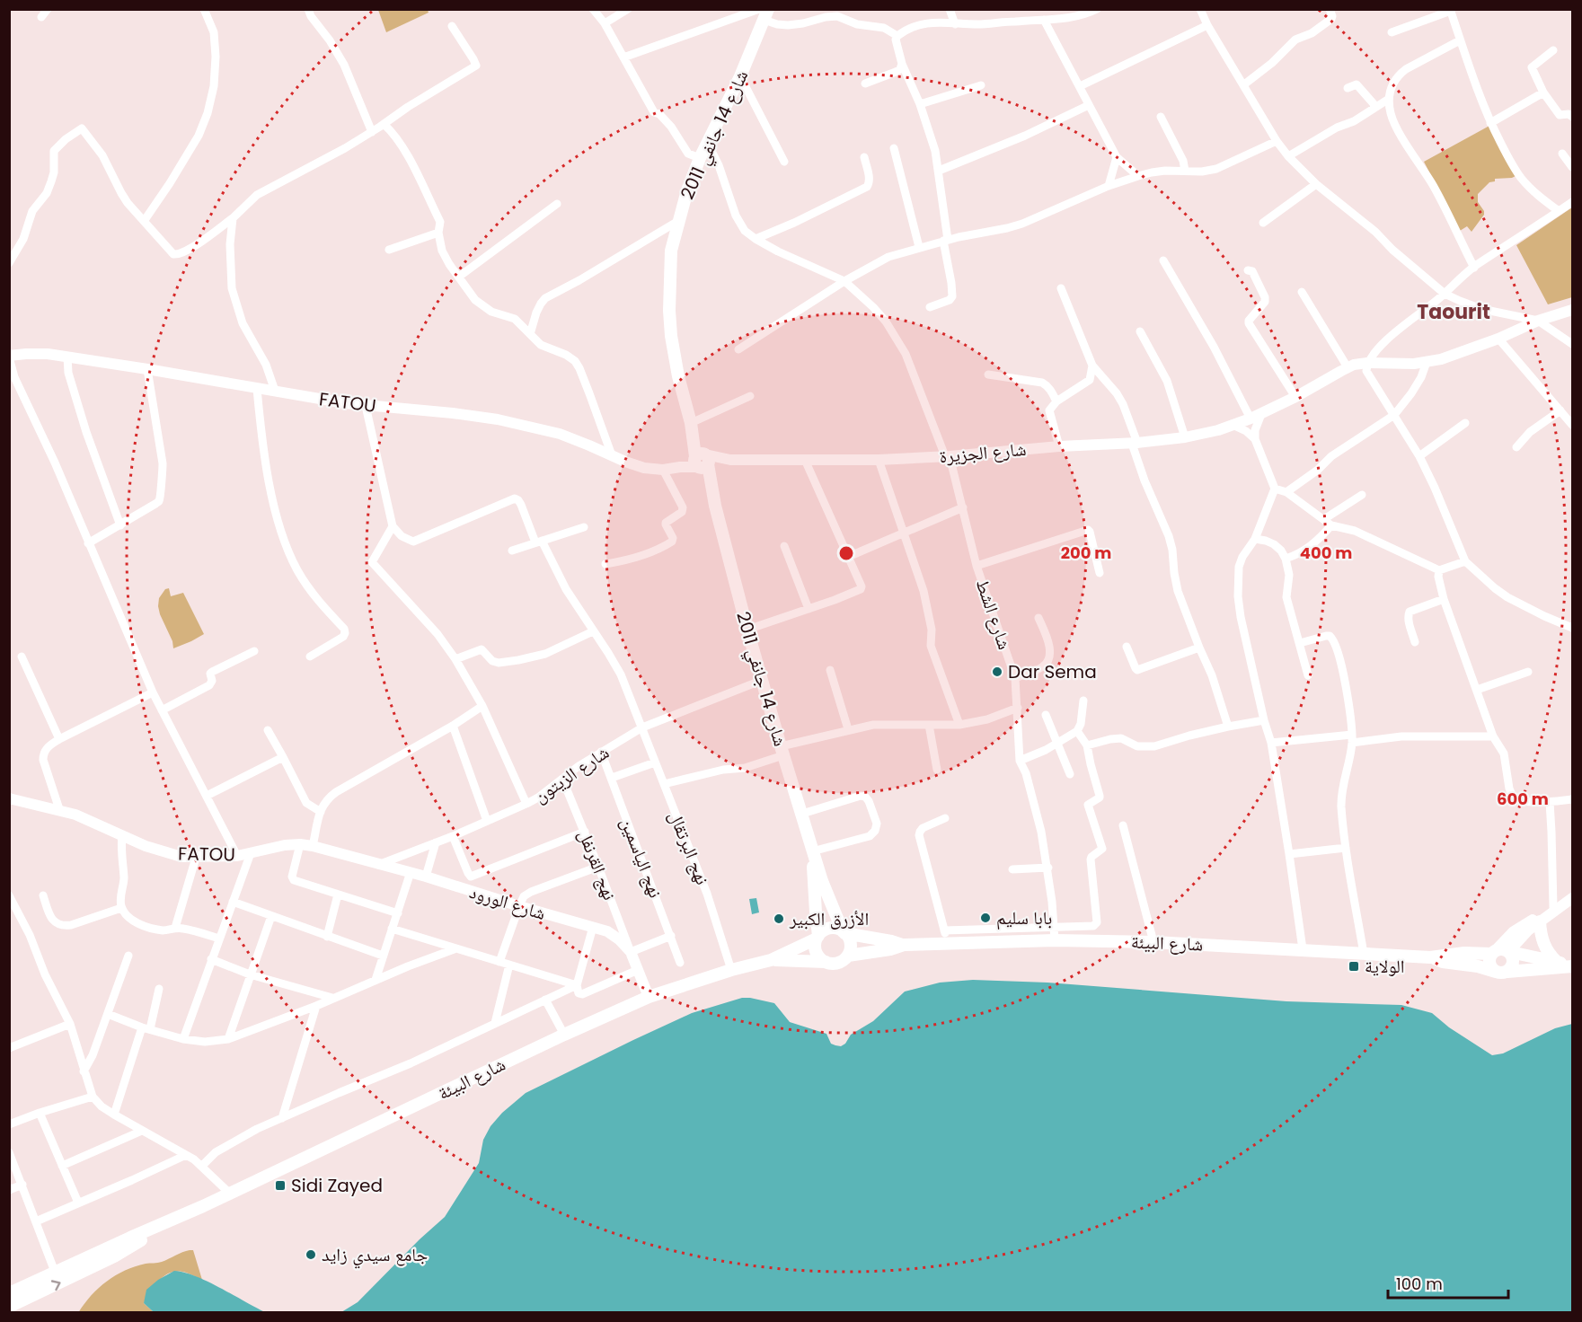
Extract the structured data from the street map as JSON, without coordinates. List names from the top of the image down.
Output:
{
  "streets": {
    "main road": ["شارع 14 جانفي 2011", "شارع البيئة"],
    "street": [
      "FATOU",
      "شارع الجزيرة",
      "شارع الشط",
      "شارع الزيتون",
      "نهج البرتقال",
      "نهج الياسمين",
      "نهج القرنفل",
      "شارع الورود"
    ]
  },
  "crossings": [
    ["شارع 14 جانفي 2011", "FATOU"],
    ["شارع 14 جانفي 2011", "شارع الجزيرة"],
    ["شارع 14 جانفي 2011", "شارع الشط"],
    ["شارع 14 جانفي 2011", "شارع الزيتون"],
    ["شارع 14 جانفي 2011", "شارع البيئة"],
    ["FATOU", "شارع الجزيرة"],
    ["FATOU", "شارع الزيتون"],
    ["FATOU", "شارع الورود"],
    ["شارع الجزيرة", "شارع الشط"],
    ["شارع الشط", "شارع البيئة"],
    ["شارع الزيتون", "نهج البرتقال"],
    ["شارع الزيتون", "نهج الياسمين"],
    ["شارع الزيتون", "نهج القرنفل"],
    ["شارع الزيتون", "شارع الورود"],
    ["نهج البرتقال", "شارع البيئة"],
    ["نهج القرنفل", "شارع الورود"]
  ],
  "districts": ["Taourit"],
  "places": {
    "other": [
      "Dar Sema",
      "بابا سليم",
      "الأزرق الكبير",
      "جامع سيدي زايد"
    ],
    "transit": ["الولاية", "Sidi Zayed"]
  },
  "scale_bar": "100 m",
  "rings": ["200 m", "400 m", "600 m"]
}
